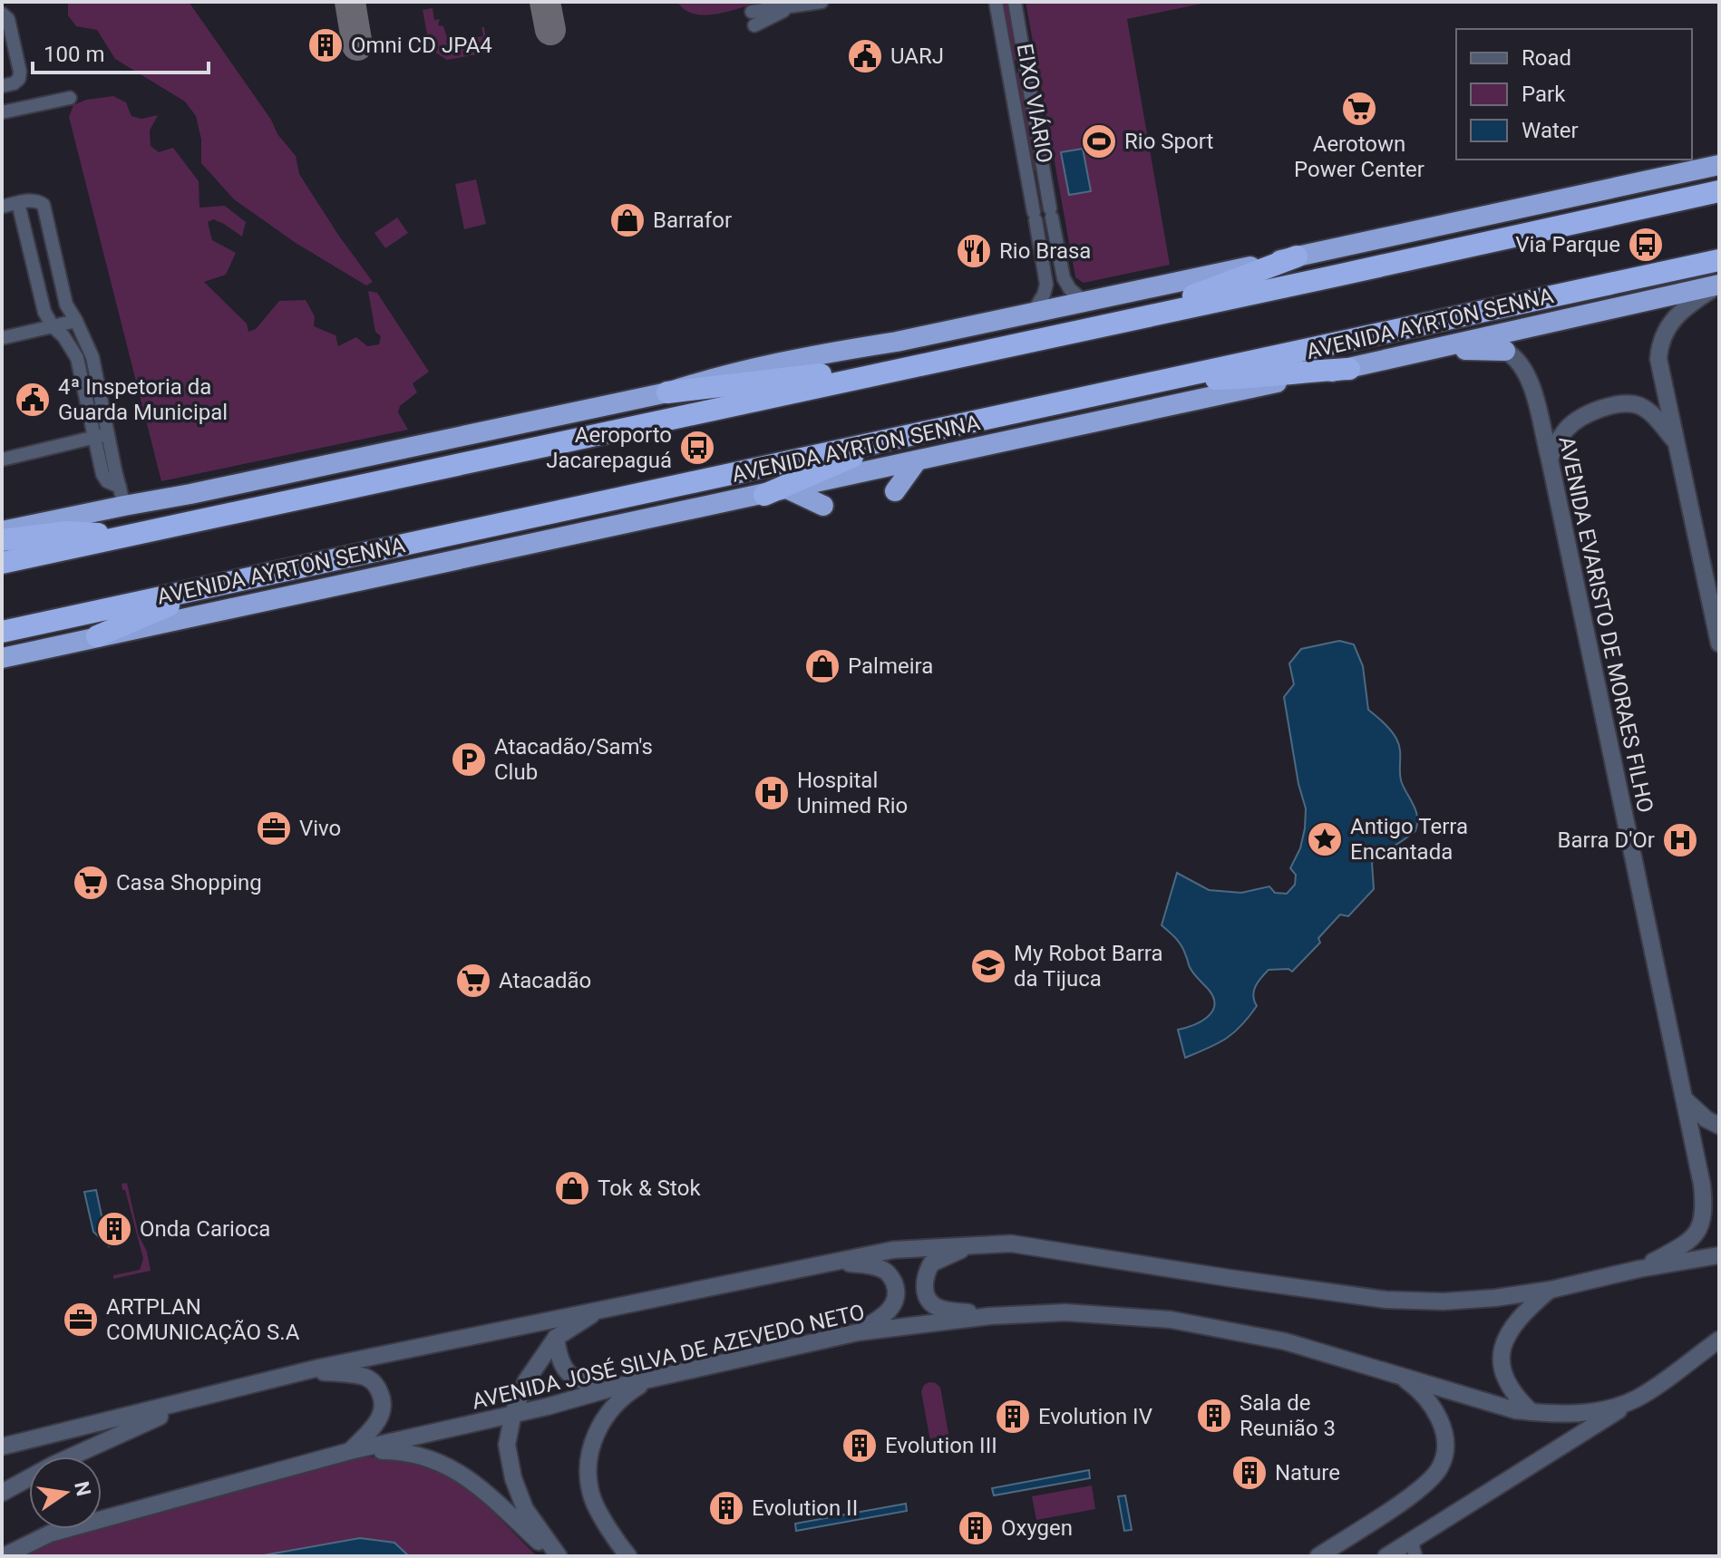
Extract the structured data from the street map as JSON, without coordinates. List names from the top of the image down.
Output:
{
  "streets": {
    "highway": ["AVENIDA AYRTON SENNA"],
    "street": ["EIXO VIÁRIO", "AVENIDA EVARISTO DE MORAES FILHO", "AVENIDA JOSÉ SILVA DE AZEVEDO NETO"]
  },
  "places": {
    "building": [
      "Omni CD JPA4",
      "Onda Carioca",
      "Sala de Reunião 3",
      "Evolution IV",
      "Evolution III",
      "Nature",
      "Evolution II",
      "Oxygen"
    ],
    "public building": ["UARJ", "4ª Inspetoria da Guarda Municipal"],
    "supermarket": ["Aerotown Power Center", "Casa Shopping", "Atacadão"],
    "sports": ["Rio Sport"],
    "shop": ["Barrafor", "Palmeira", "Tok & Stok"],
    "bus stop": ["Via Parque", "Aeroporto Jacarepaguá"],
    "restaurant": ["Rio Brasa"],
    "parking": ["Atacadão/Sam's Club"],
    "hospital": ["Hospital Unimed Rio", "Barra D'Or"],
    "office": ["Vivo", "ARTPLAN COMUNICAÇÃO S.A"],
    "place": ["Antigo Terra Encantada"],
    "school or university": ["My Robot Barra da Tijuca"]
  },
  "legend": ["Road", "Park", "Water"],
  "scale_bar": "100 m",
  "north": "right"
}
